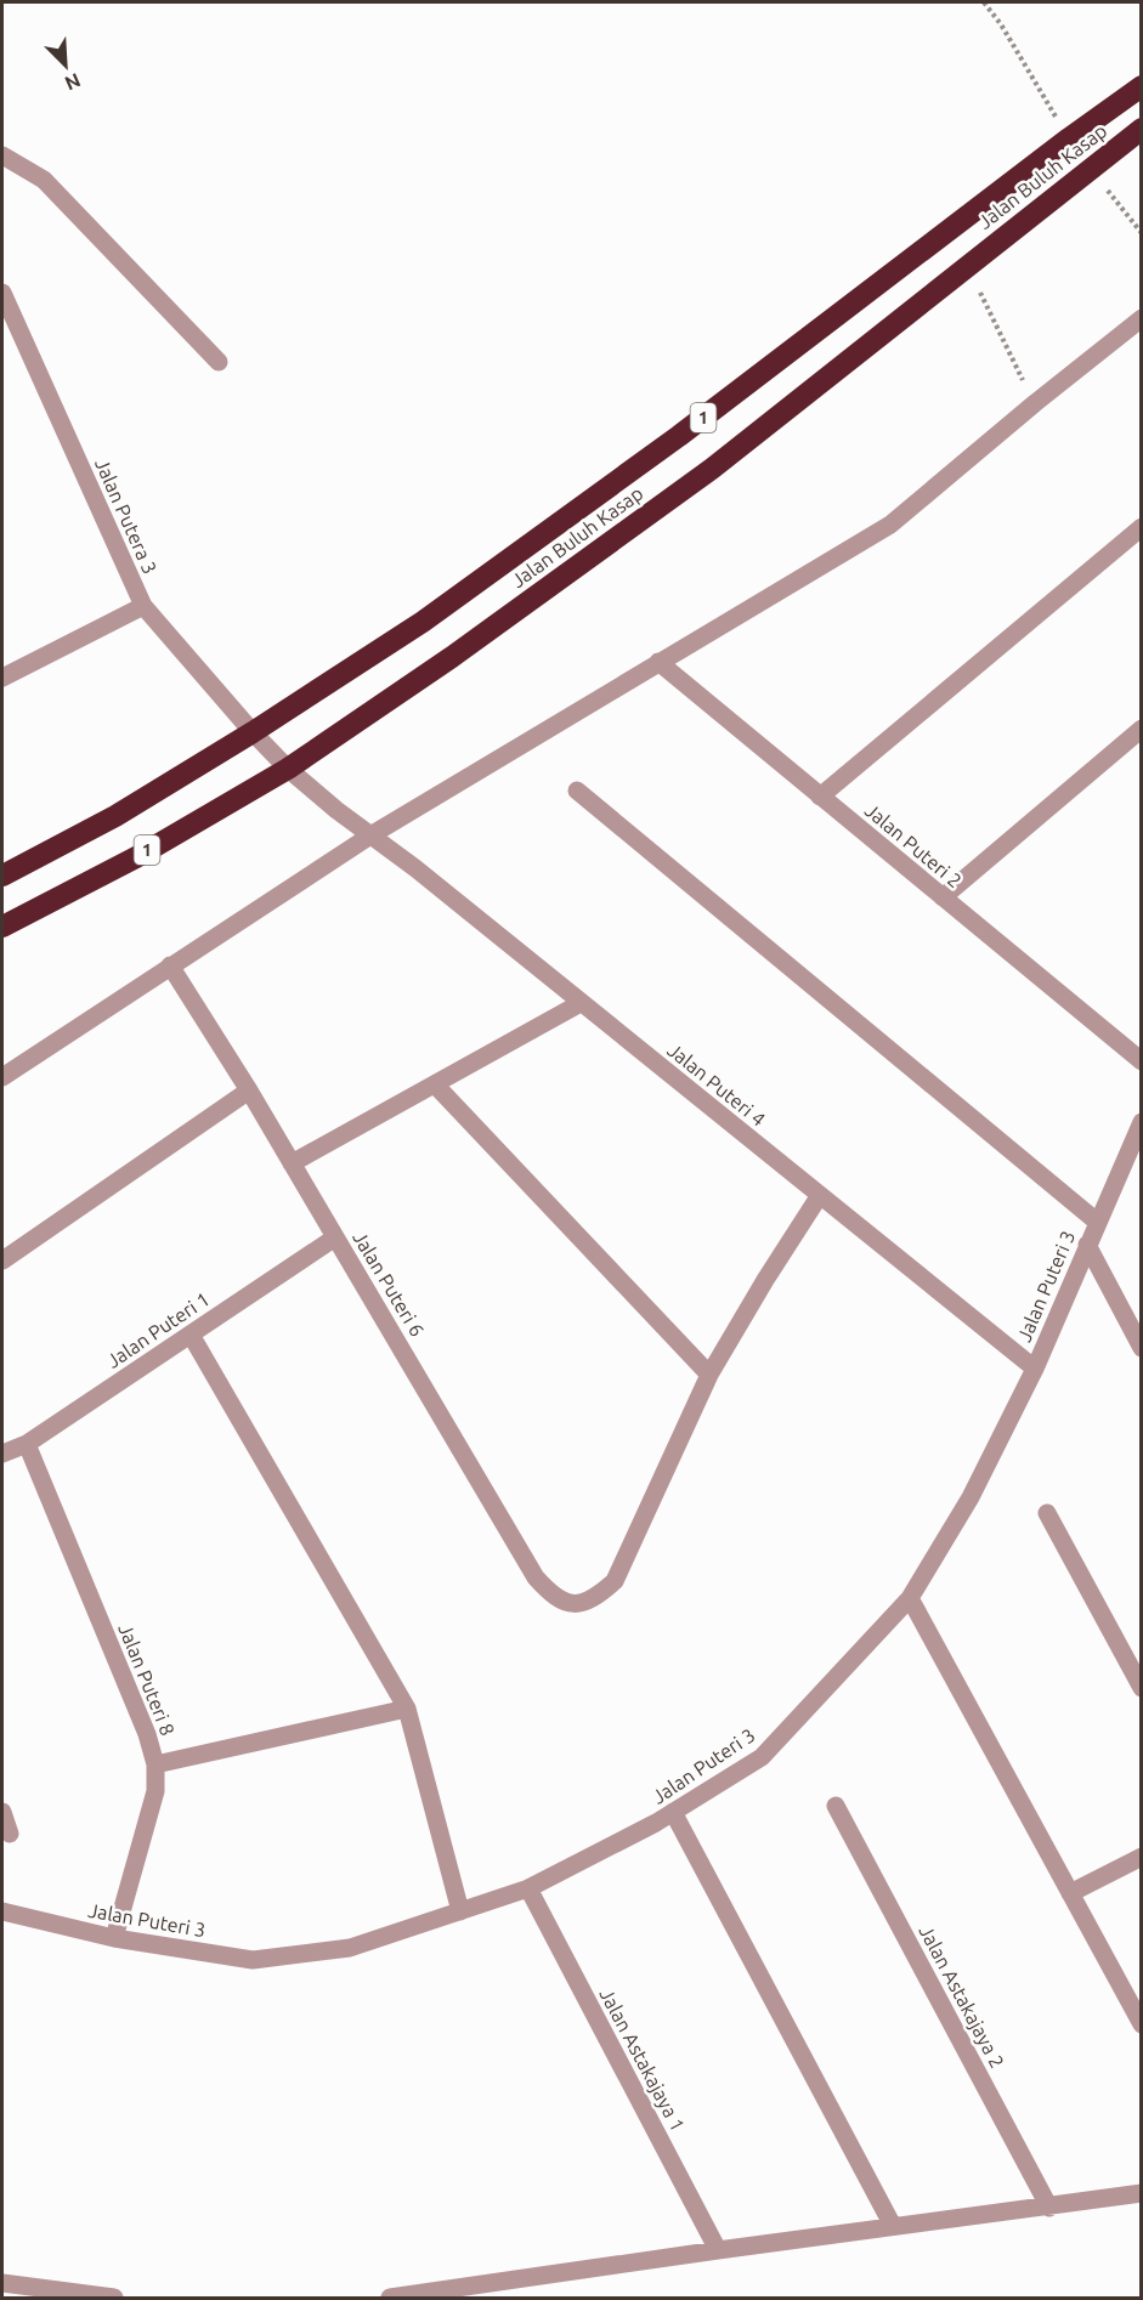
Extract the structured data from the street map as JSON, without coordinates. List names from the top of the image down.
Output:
{
  "streets": {
    "highway": ["Jalan Buluh Kasap", "1"],
    "street": [
      "Jalan Putera 3",
      "Jalan Puteri 2",
      "Jalan Puteri 4",
      "Jalan Puteri 6",
      "Jalan Puteri 3",
      "Jalan Puteri 1",
      "Jalan Puteri 8",
      "Jalan Astakajaya 2",
      "Jalan Astakajaya 1"
    ]
  },
  "crossings": [
    ["Jalan Buluh Kasap", "Jalan Putera 3"],
    ["Jalan Buluh Kasap", "Jalan Puteri 4"],
    ["Jalan Putera 3", "Jalan Puteri 4"],
    ["Jalan Puteri 4", "Jalan Puteri 3"],
    ["Jalan Puteri 6", "Jalan Puteri 1"],
    ["Jalan Puteri 3", "Jalan Puteri 8"],
    ["Jalan Puteri 3", "Jalan Astakajaya 1"],
    ["Jalan Puteri 1", "Jalan Puteri 8"]
  ],
  "north": "bottom right"
}
